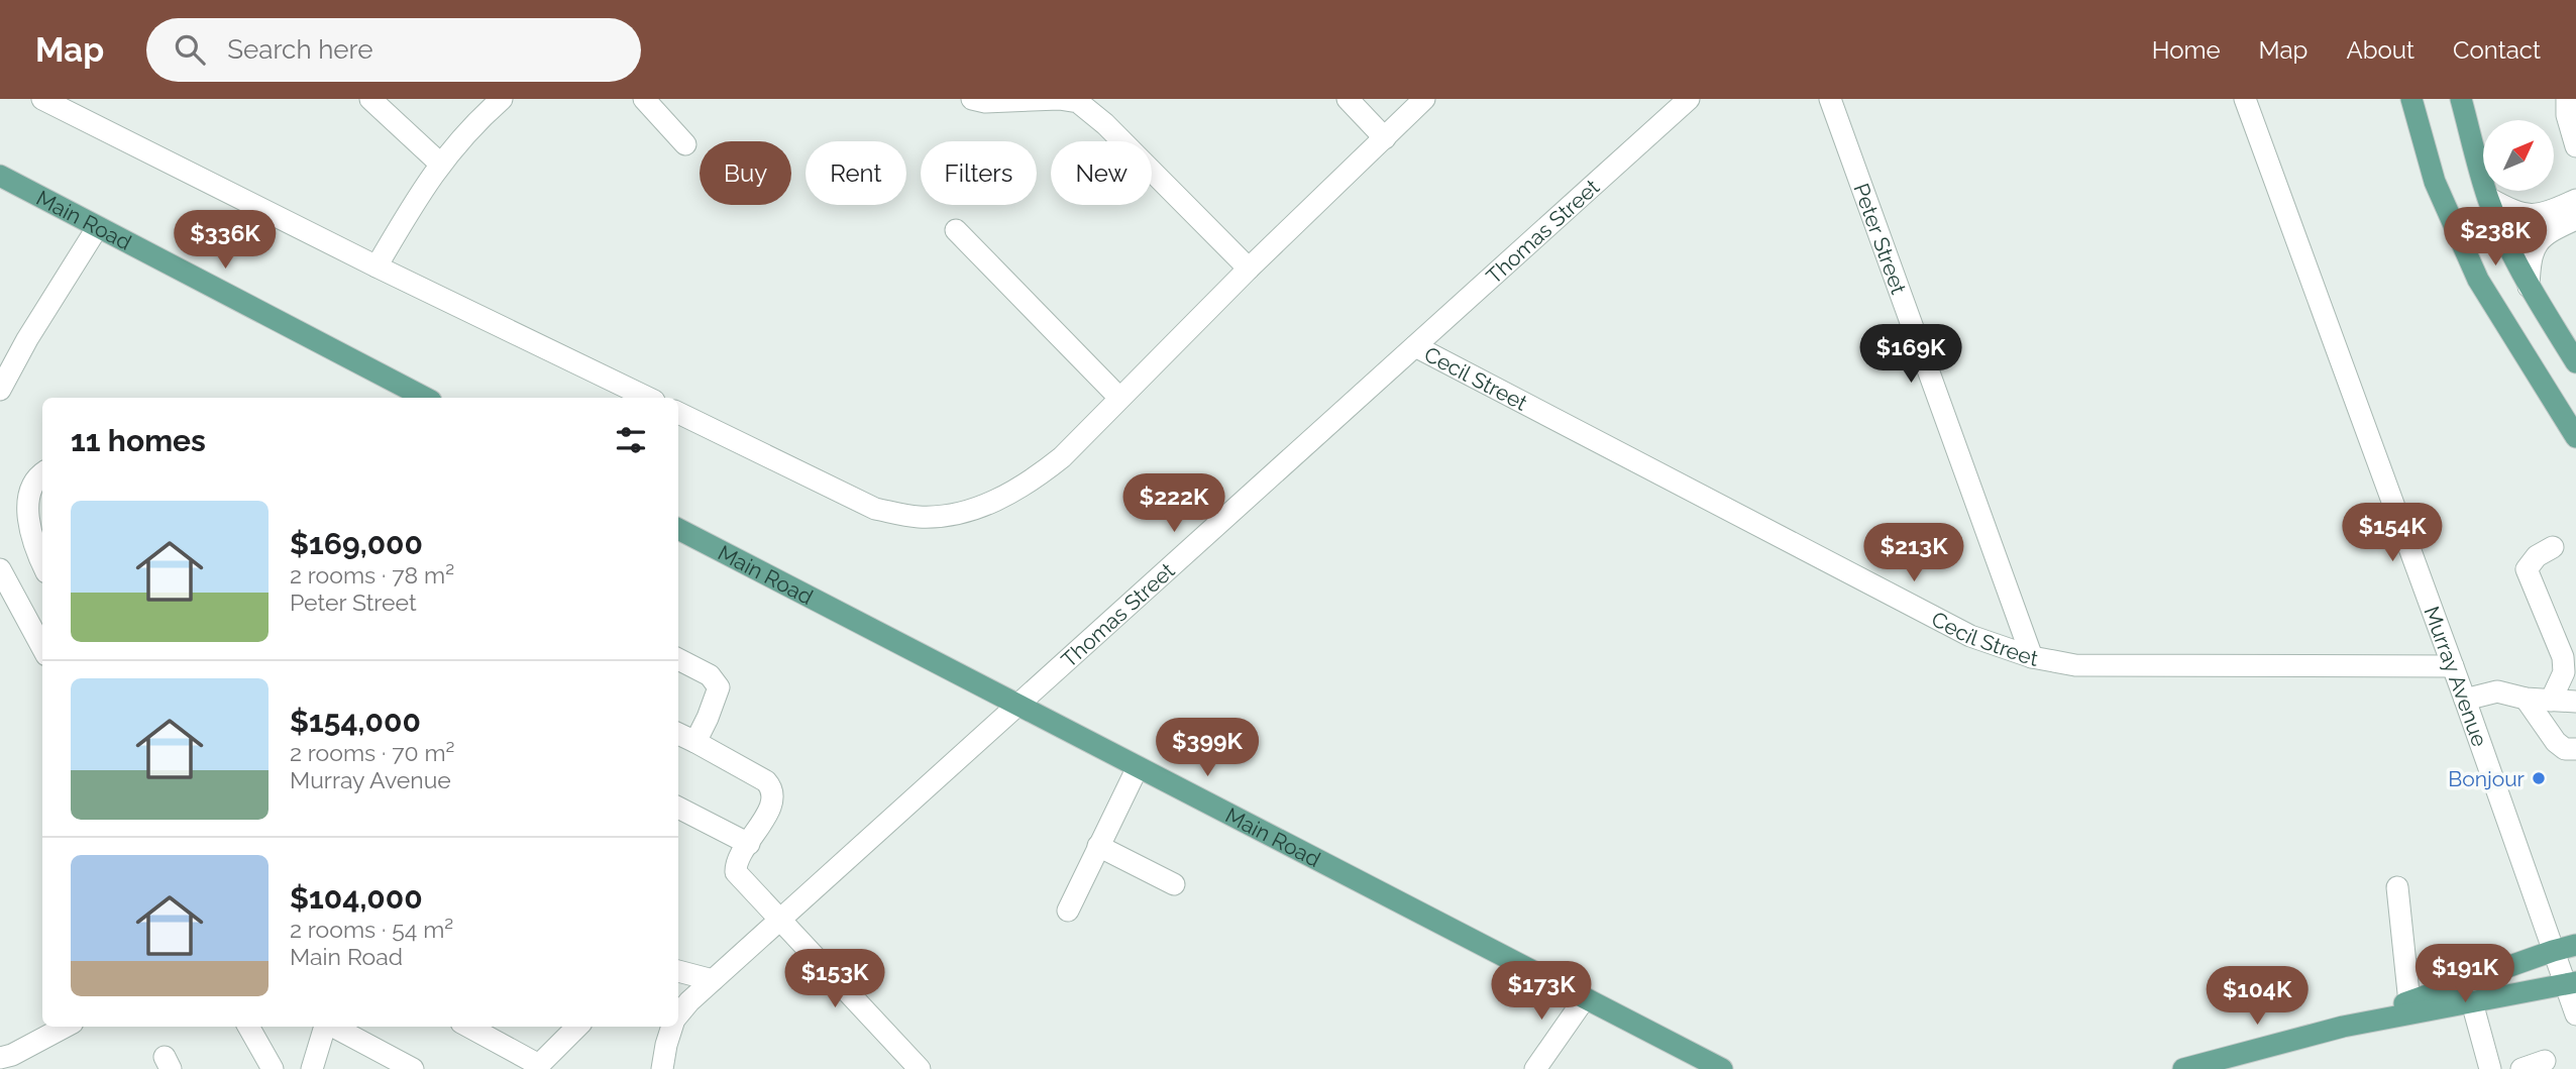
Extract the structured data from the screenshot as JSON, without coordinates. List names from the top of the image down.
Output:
{
  "streets": {
    "main road": ["Main Road"],
    "street": [
      "Thomas Street",
      "Peter Street",
      "Cecil Street",
      "Murray Avenue"
    ]
  },
  "crossings": [
    ["Main Road", "Thomas Street"],
    ["Thomas Street", "Cecil Street"],
    ["Peter Street", "Cecil Street"],
    ["Cecil Street", "Murray Avenue"]
  ],
  "places": ["Bonjour"],
  "north": "top right",
  "page": {
    "header": "Map",
    "search": "Search here",
    "nav": [
      "Home",
      "Map",
      "About",
      "Contact"
    ],
    "chip": [
      "Buy",
      "Rent",
      "Filters",
      "New"
    ],
    "price": [
      "$238K",
      "$336K",
      "$169K",
      "$222K",
      "$154K",
      "$213K",
      "$399K",
      "$191K",
      "$153K",
      "$173K",
      "$104K"
    ],
    "heading": "11 homes",
    "list": [
      {
        "name": "$169,000",
        "note": "2 rooms · 78 m² · Peter Street"
      },
      {
        "name": "$154,000",
        "note": "2 rooms · 70 m² · Murray Avenue"
      },
      {
        "name": "$104,000",
        "note": "2 rooms · 54 m² · Main Road"
      }
    ]
  }
}
